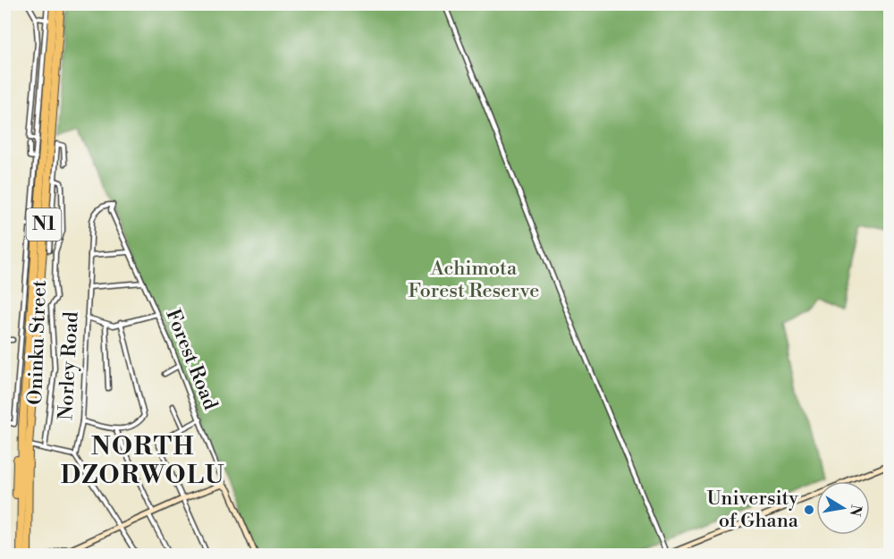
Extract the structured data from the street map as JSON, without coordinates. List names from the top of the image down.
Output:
{
  "streets": {
    "highway": ["N1"],
    "main road": ["Forest Road"],
    "street": ["Oninku Street", "Norley Road"]
  },
  "crossings": [
    ["N1", "Oninku Street"],
    ["Forest Road", "Norley Road"]
  ],
  "districts": ["NORTH DZORWOLU"],
  "parks": ["Achimota Forest Reserve"],
  "places": ["University of Ghana"],
  "north": "right"
}
